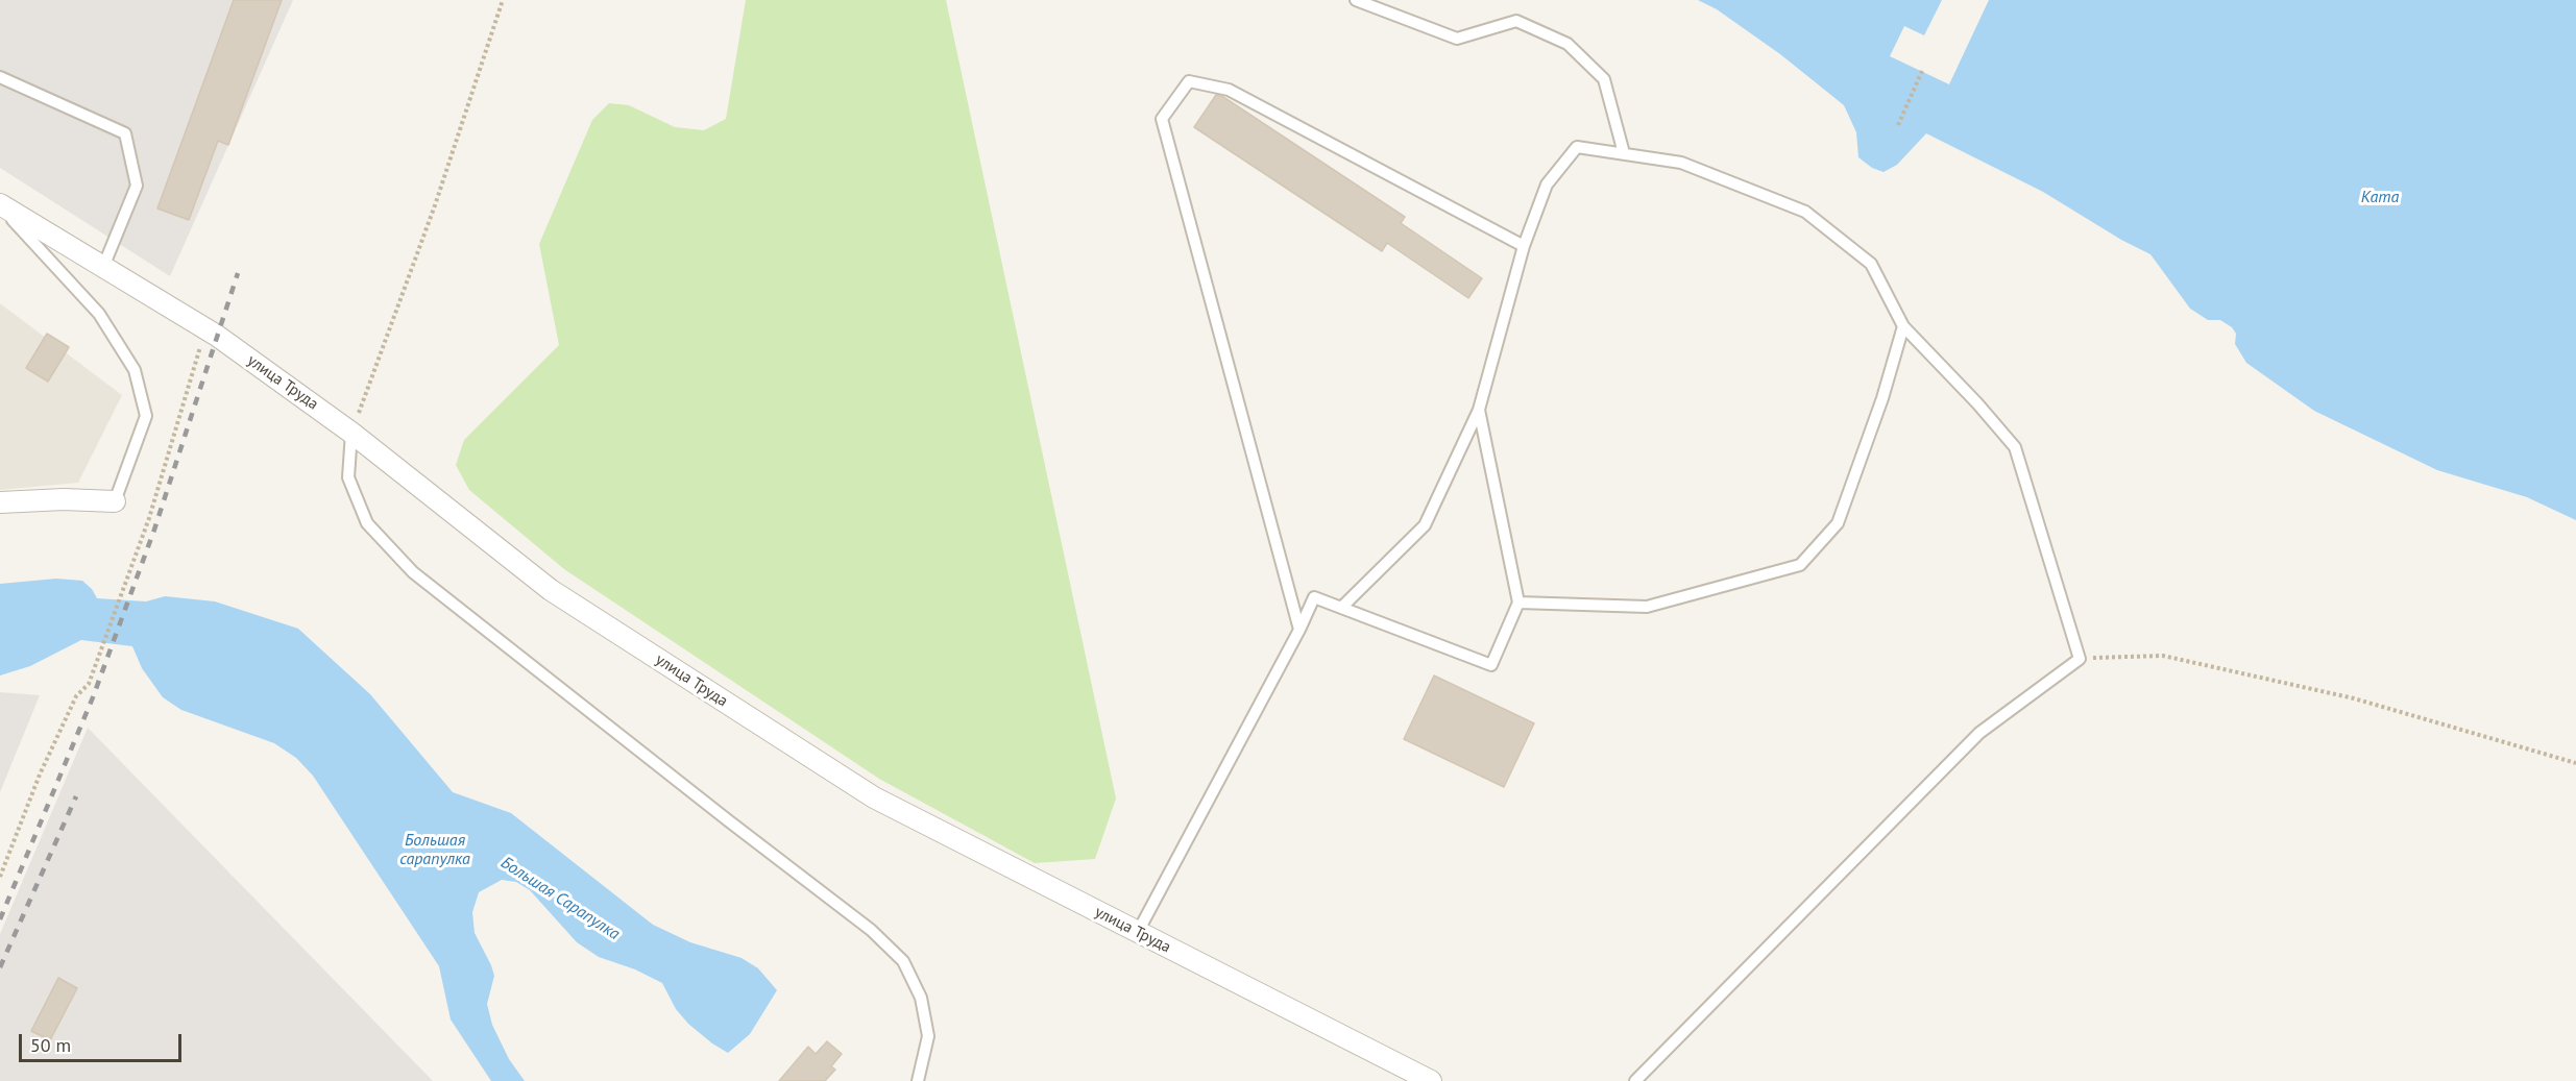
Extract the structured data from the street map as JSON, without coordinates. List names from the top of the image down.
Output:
{
  "streets": {
    "street": ["улица Труда"]
  },
  "water": ["Kama", "Большая сарапулка", "Большая Сарапулка"],
  "scale_bar": "50 m"
}
